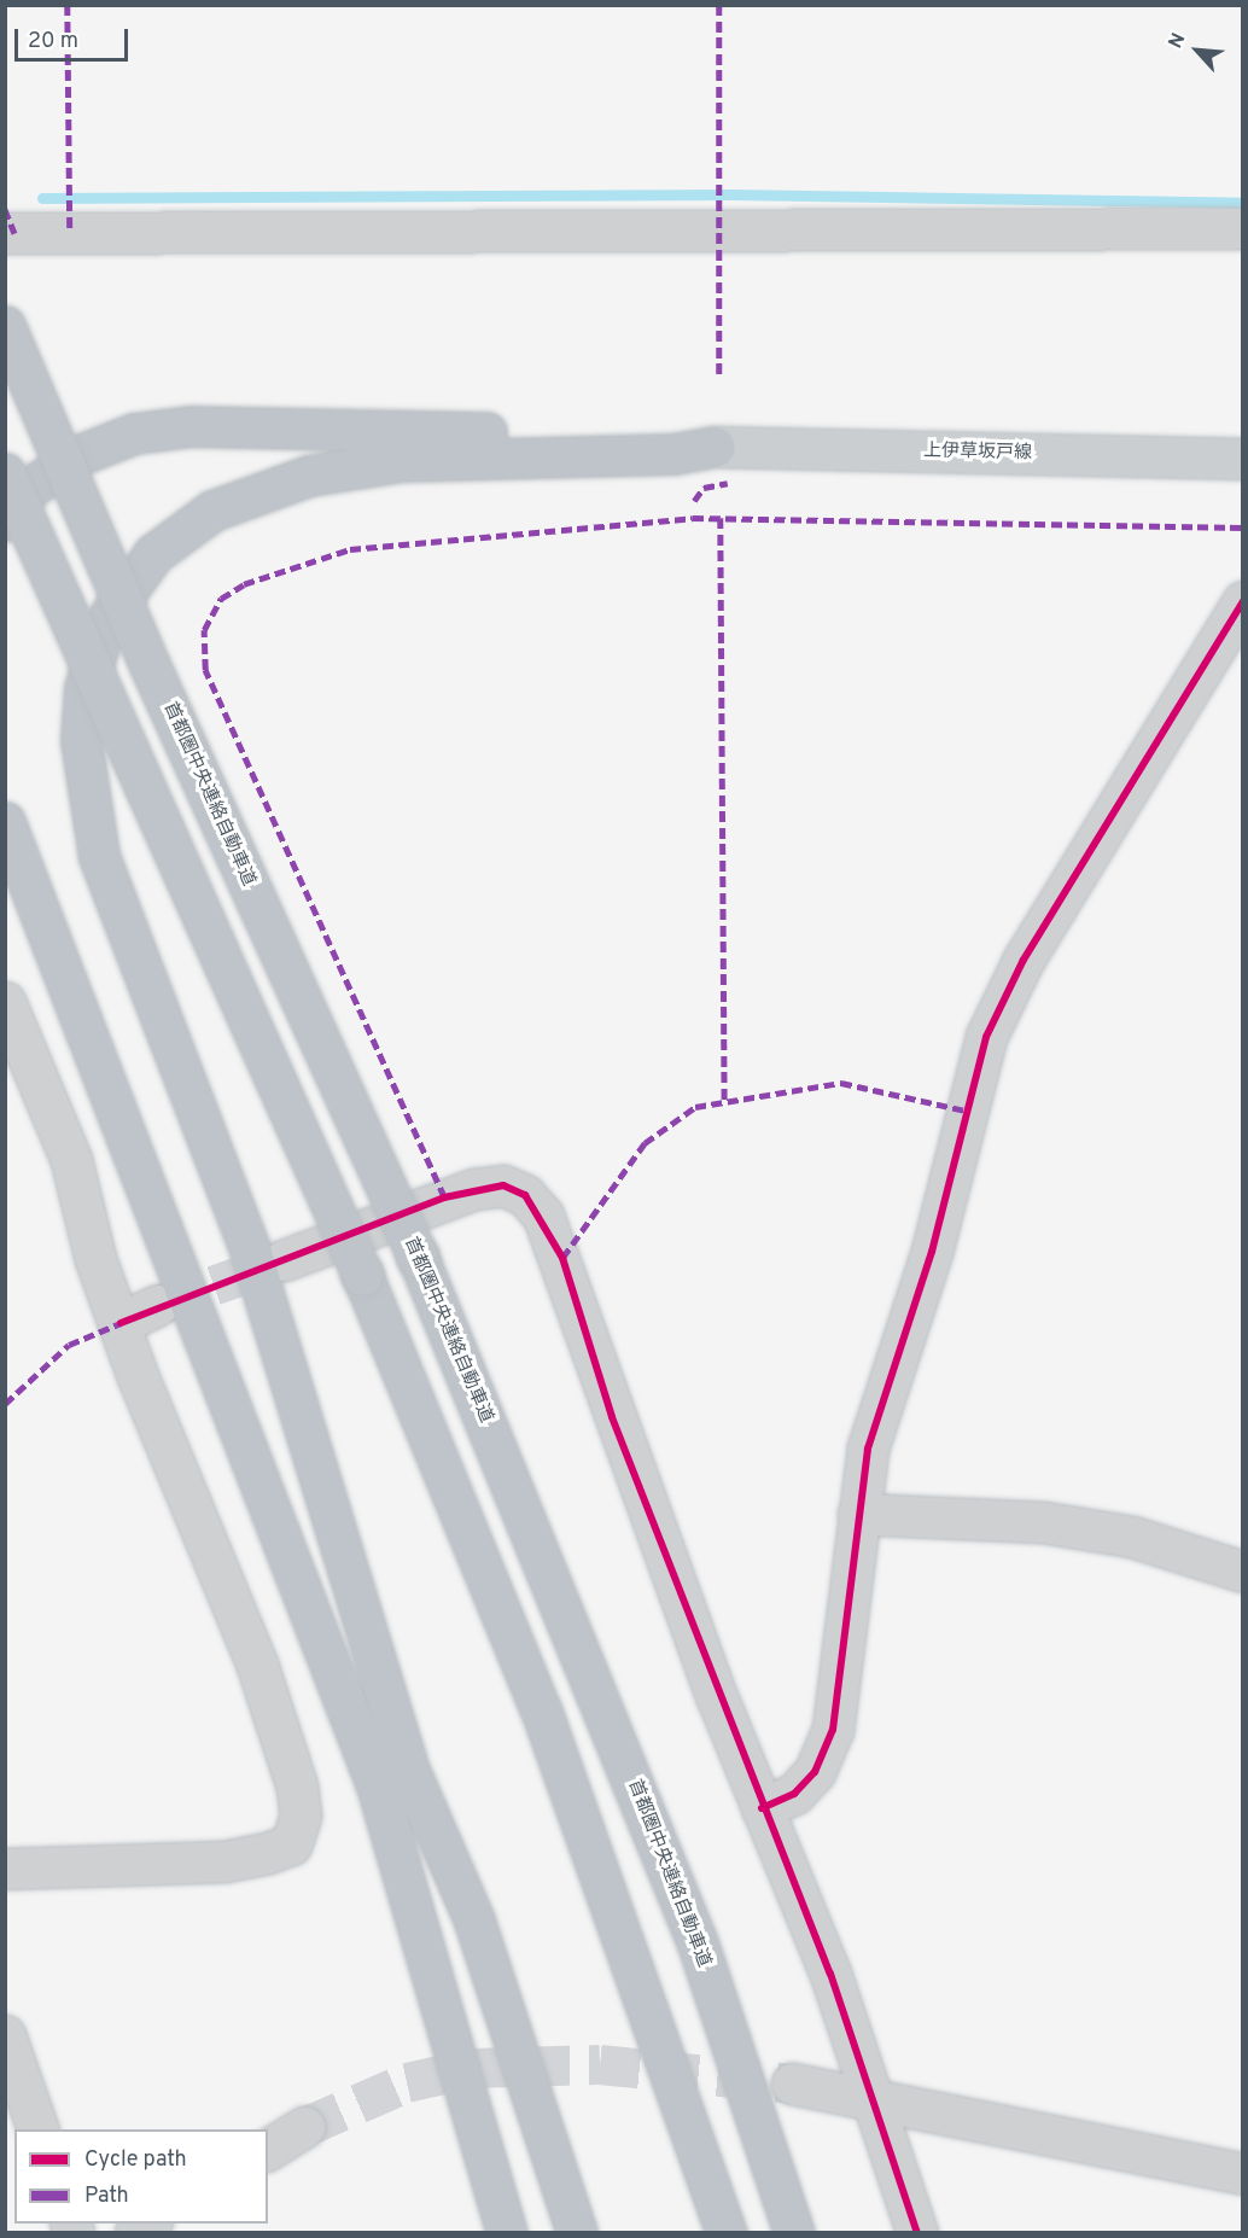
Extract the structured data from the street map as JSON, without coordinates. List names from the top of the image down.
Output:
{
  "streets": {
    "highway": ["首都圏中央連絡自動車道"],
    "main road": ["上伊草坂戸線"]
  },
  "legend": ["Cycle path", "Path"],
  "scale_bar": "20 m",
  "north": "top left"
}
